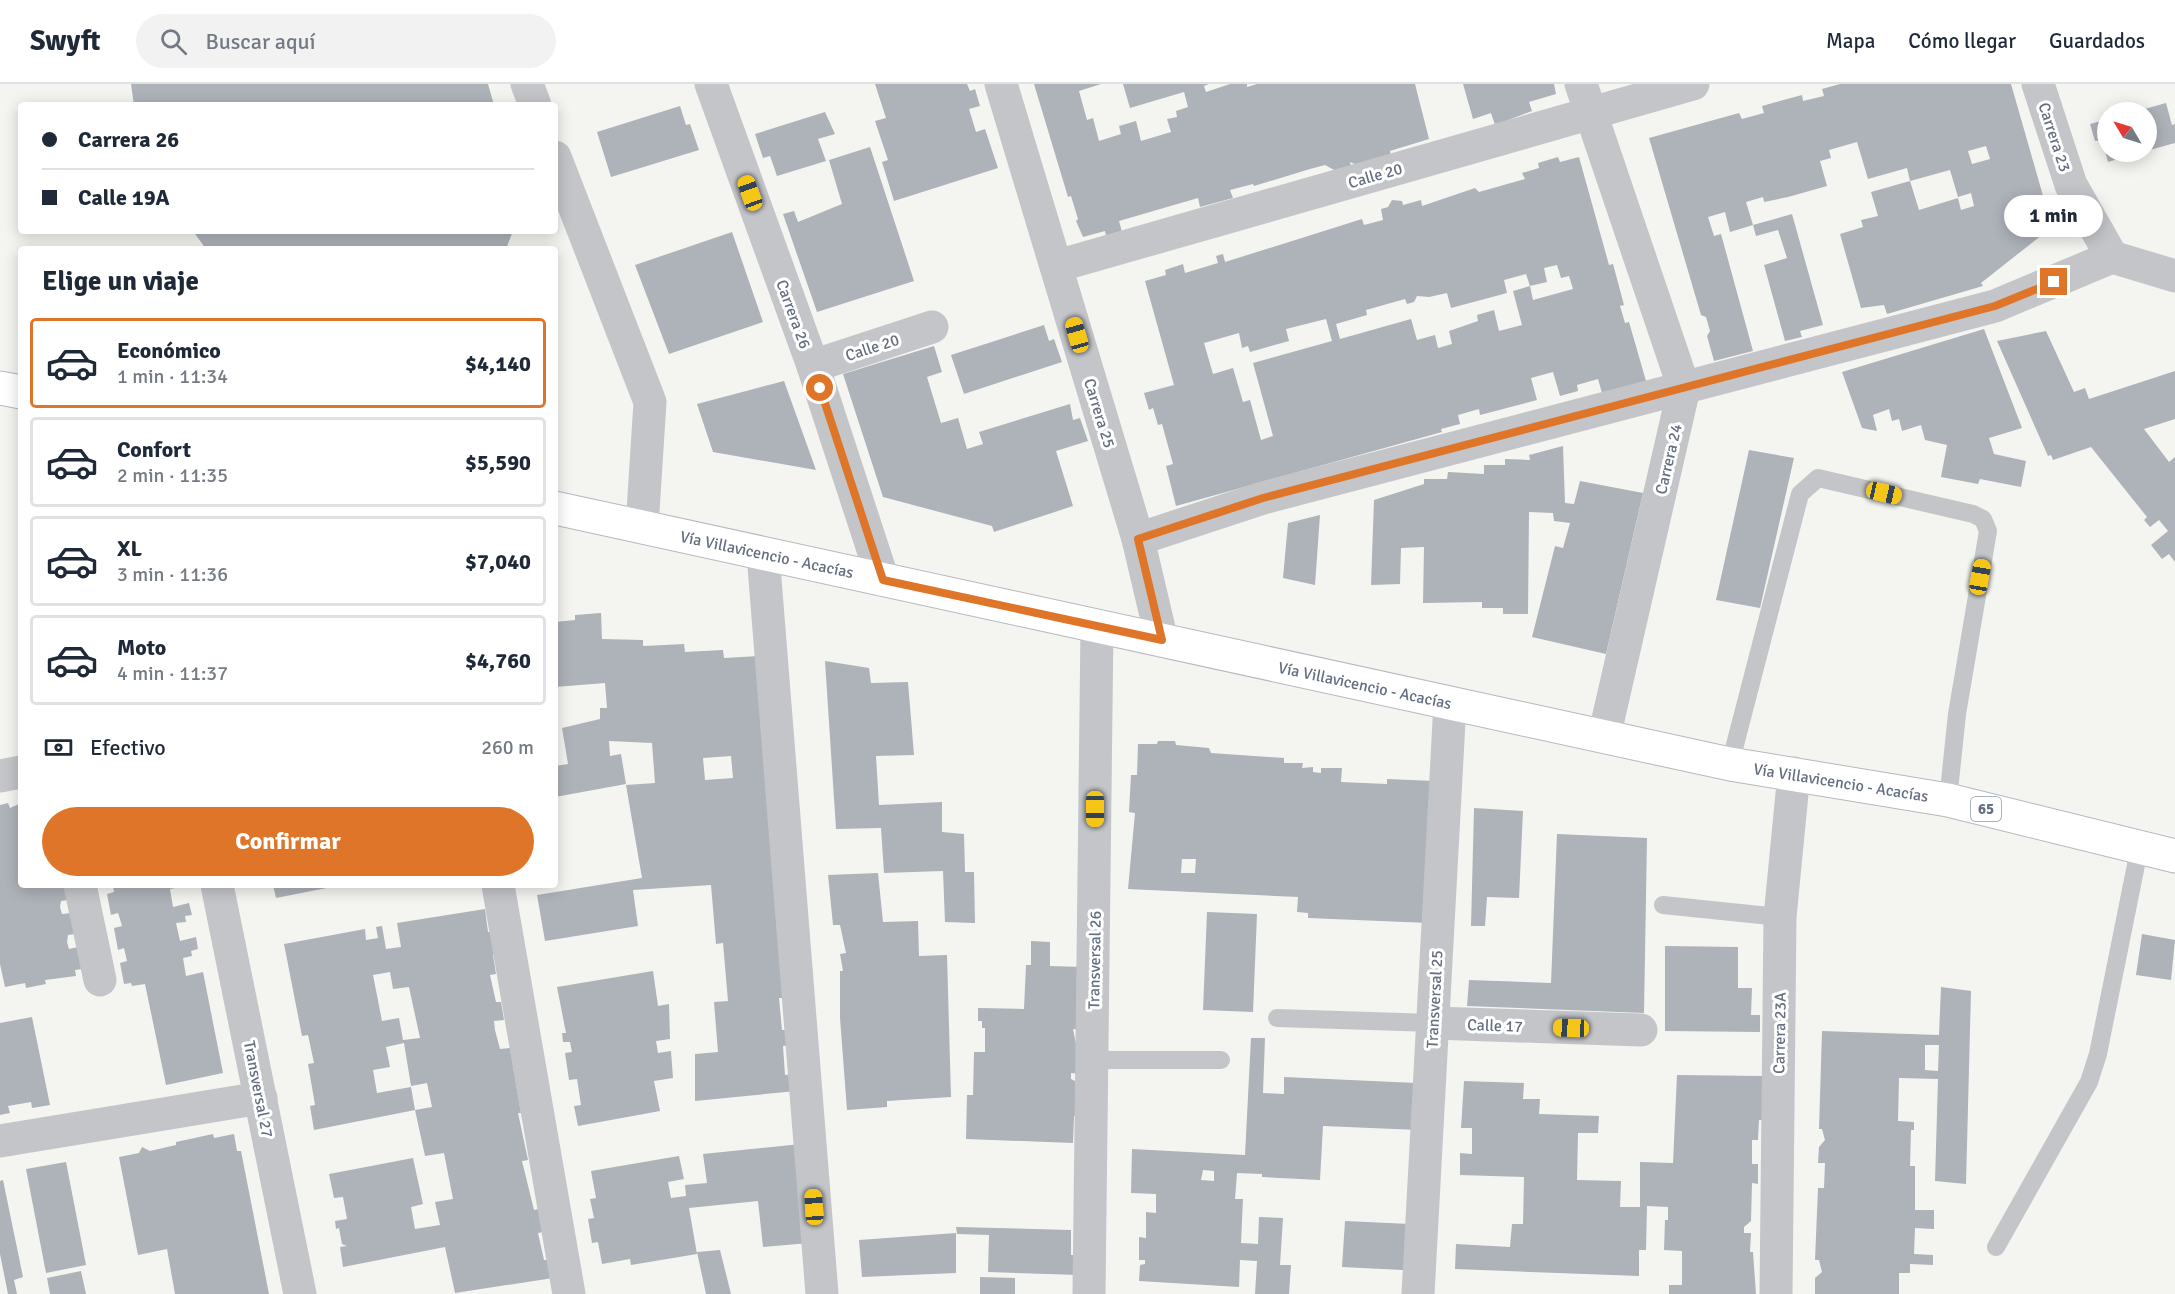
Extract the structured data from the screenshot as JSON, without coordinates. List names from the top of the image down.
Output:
{
  "streets": {
    "main road": ["Vía Villavicencio - Acacías", "65"],
    "street": [
      "Carrera 23",
      "Calle 20",
      "Carrera 26",
      "Carrera 25",
      "Carrera 24",
      "Transversal 26",
      "Transversal 25",
      "Calle 17",
      "Carrera 23A",
      "Transversal 27"
    ]
  },
  "crossings": [
    ["Calle 20", "Carrera 26"],
    ["Calle 20", "Carrera 25"],
    ["Carrera 26", "Vía Villavicencio - Acacías"],
    ["Carrera 25", "Vía Villavicencio - Acacías"],
    ["Carrera 24", "Vía Villavicencio - Acacías"],
    ["Vía Villavicencio - Acacías", "Transversal 26"],
    ["Vía Villavicencio - Acacías", "Transversal 25"],
    ["Vía Villavicencio - Acacías", "Carrera 23A"],
    ["Transversal 25", "Calle 17"]
  ],
  "north": "top left",
  "page": {
    "header": "Swyft",
    "search": "Buscar aquí",
    "nav": ["Mapa", "Cómo llegar", "Guardados"],
    "banner": ["Carrera 26", "Calle 19A"],
    "bubble": "1 min",
    "heading": "Elige un viaje",
    "list": [
      {
        "name": "Económico",
        "note": "1 min · 11:34",
        "value": "$4,140"
      },
      {
        "name": "Confort",
        "note": "2 min · 11:35",
        "value": "$5,590"
      },
      {
        "name": "XL",
        "note": "3 min · 11:36",
        "value": "$7,040"
      },
      {
        "name": "Moto",
        "note": "4 min · 11:37",
        "value": "$4,760"
      }
    ],
    "pay": ["Efectivo", "260 m"],
    "buttons": "Confirmar"
  }
}
